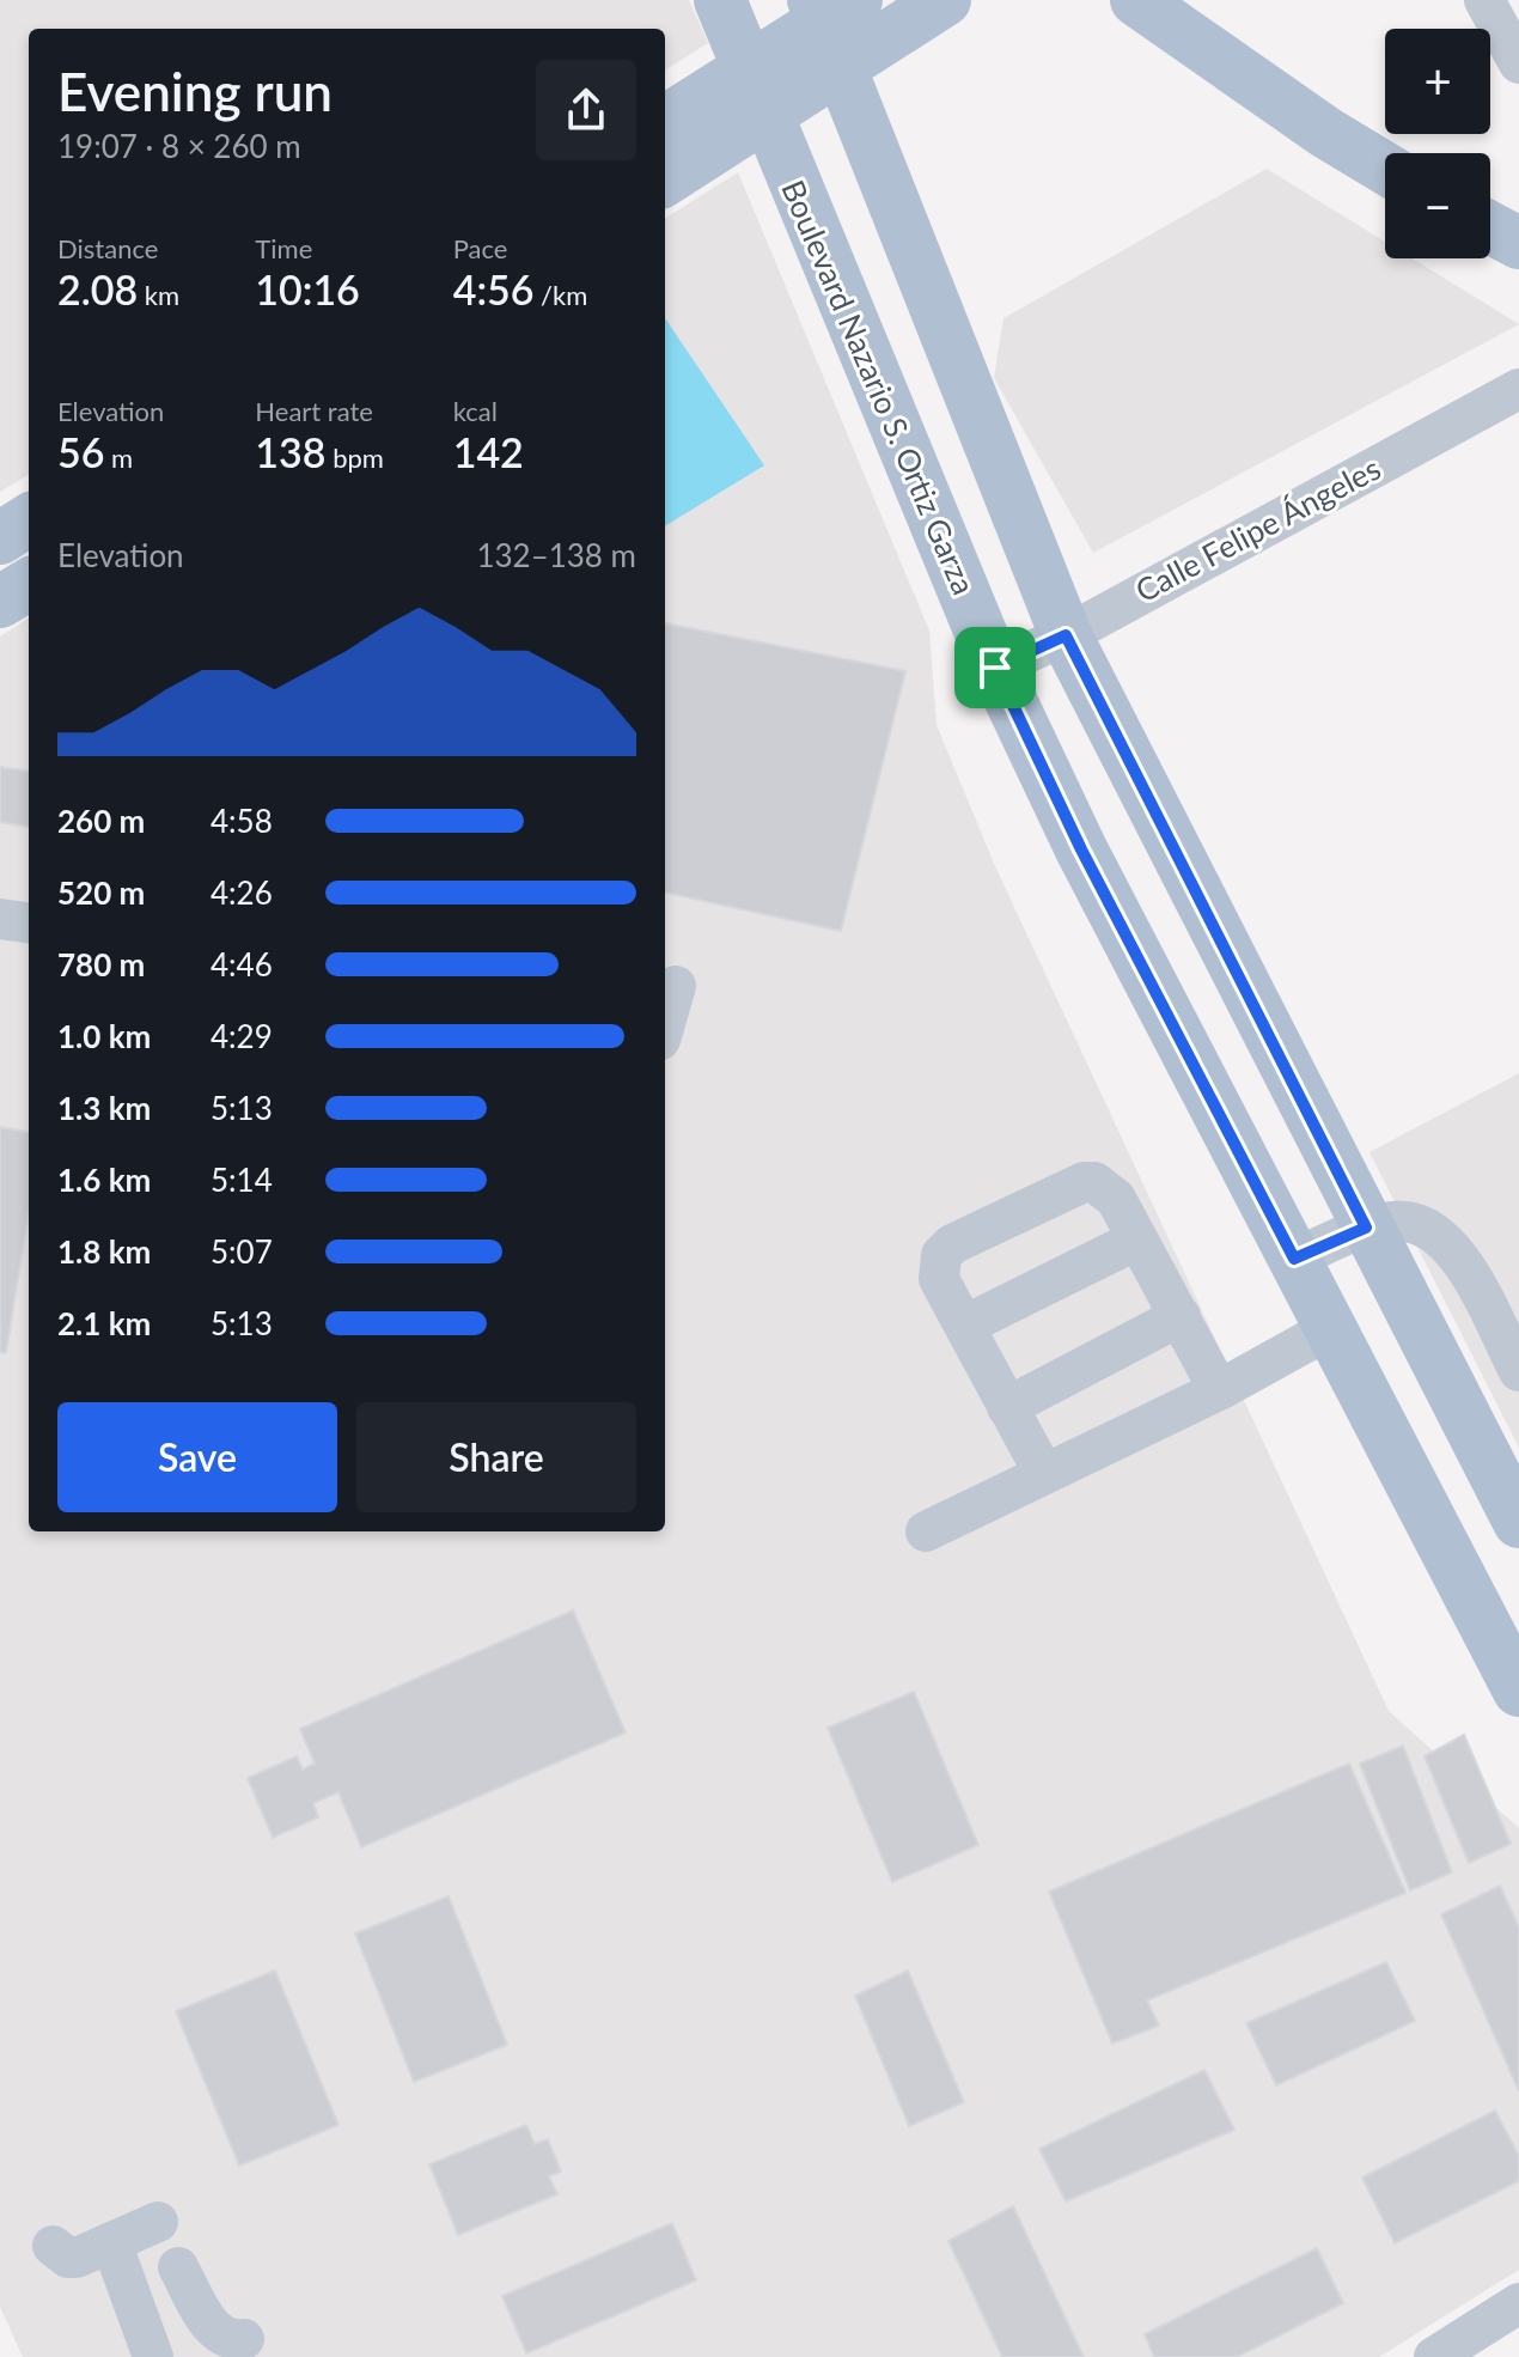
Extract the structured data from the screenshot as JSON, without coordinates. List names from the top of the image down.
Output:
{
  "streets": {
    "main road": ["Boulevard Nazario S. Ortiz Garza"],
    "street": ["Calle Felipe Ángeles"]
  },
  "crossings": [
    ["Boulevard Nazario S. Ortiz Garza", "Calle Felipe Ángeles"]
  ],
  "page": {
    "map_buttons": ["+", "−"],
    "heading": ["Evening run", "19:07 · 8 × 260 m"],
    "stats": [
      ["Distance", "2.08 km"],
      ["Time", "10:16"],
      ["Pace", "4:56 /km"],
      ["Elevation", "56 m"],
      ["Heart rate", "138 bpm"],
      ["kcal", "142"]
    ],
    "chart": ["Elevation", "132–138 m"],
    "list": [
      {
        "name": "260 m",
        "note": "4:58"
      },
      {
        "name": "520 m",
        "note": "4:26"
      },
      {
        "name": "780 m",
        "note": "4:46"
      },
      {
        "name": "1.0 km",
        "note": "4:29"
      },
      {
        "name": "1.3 km",
        "note": "5:13"
      },
      {
        "name": "1.6 km",
        "note": "5:14"
      },
      {
        "name": "1.8 km",
        "note": "5:07"
      },
      {
        "name": "2.1 km",
        "note": "5:13"
      }
    ],
    "buttons": ["Save", "Share"]
  }
}
